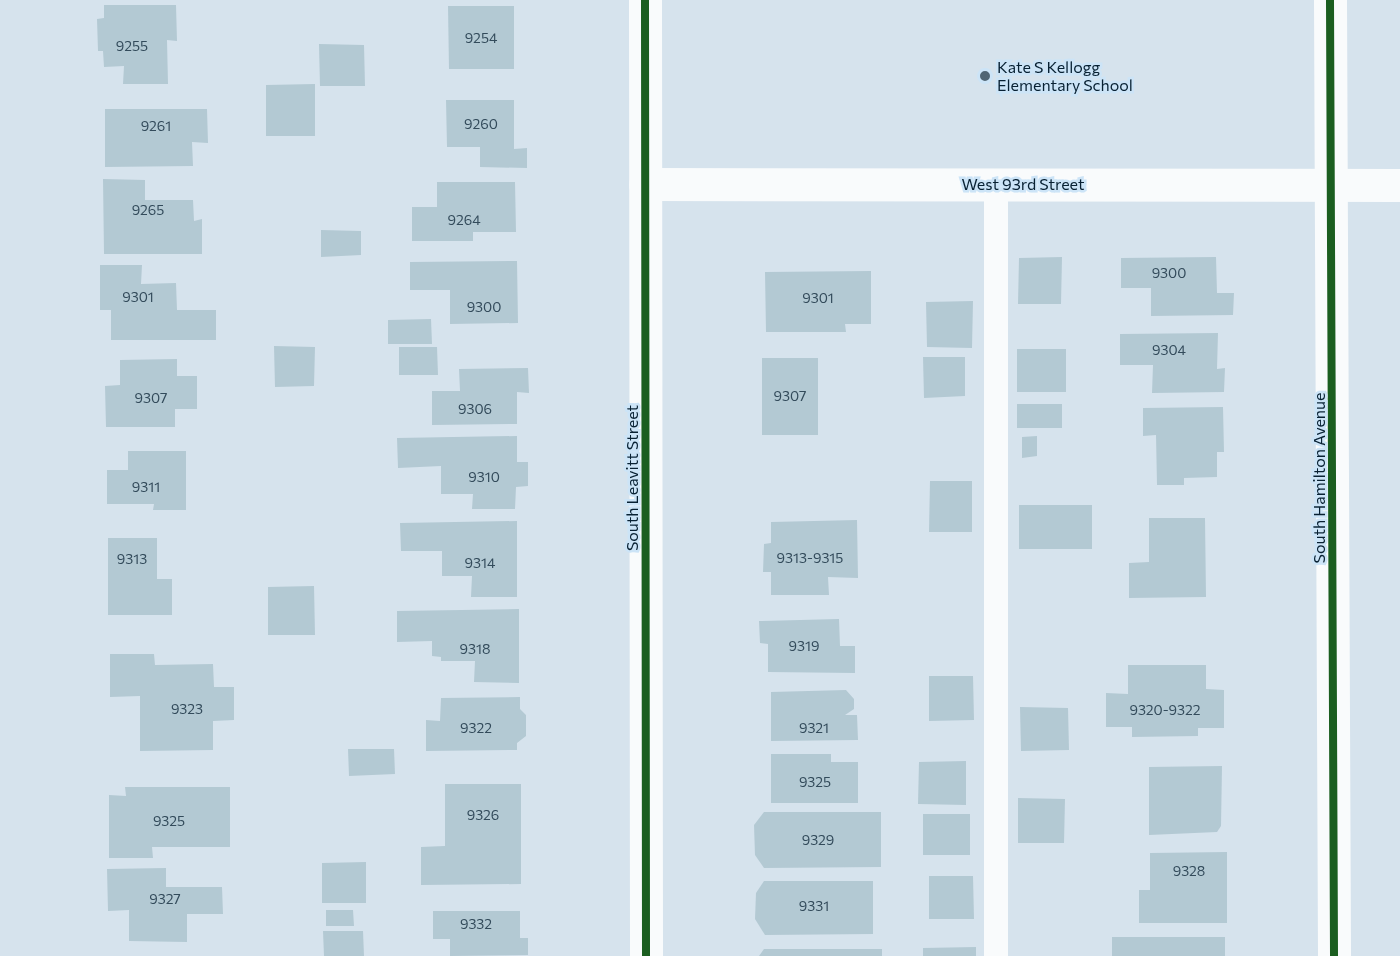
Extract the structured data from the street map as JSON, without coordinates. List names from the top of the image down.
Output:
{
  "streets": {
    "street": ["West 93rd Street", "South Leavitt Street", "South Hamilton Avenue"]
  },
  "crossings": [
    ["West 93rd Street", "South Leavitt Street"],
    ["West 93rd Street", "South Hamilton Avenue"]
  ],
  "places": ["Kate S Kellogg Elementary School"],
  "house_numbers": [
    "9254",
    "9255",
    "9260",
    "9261",
    "9265",
    "9264",
    "9300",
    "9301",
    "9301",
    "9300",
    "9304",
    "9307",
    "9307",
    "9306",
    "9310",
    "9311",
    "9313-9315",
    "9313",
    "9314",
    "9319",
    "9318",
    "9323",
    "9320-9322",
    "9322",
    "9321",
    "9325",
    "9326",
    "9325",
    "9329",
    "9328",
    "9327",
    "9331",
    "9332"
  ]
}
